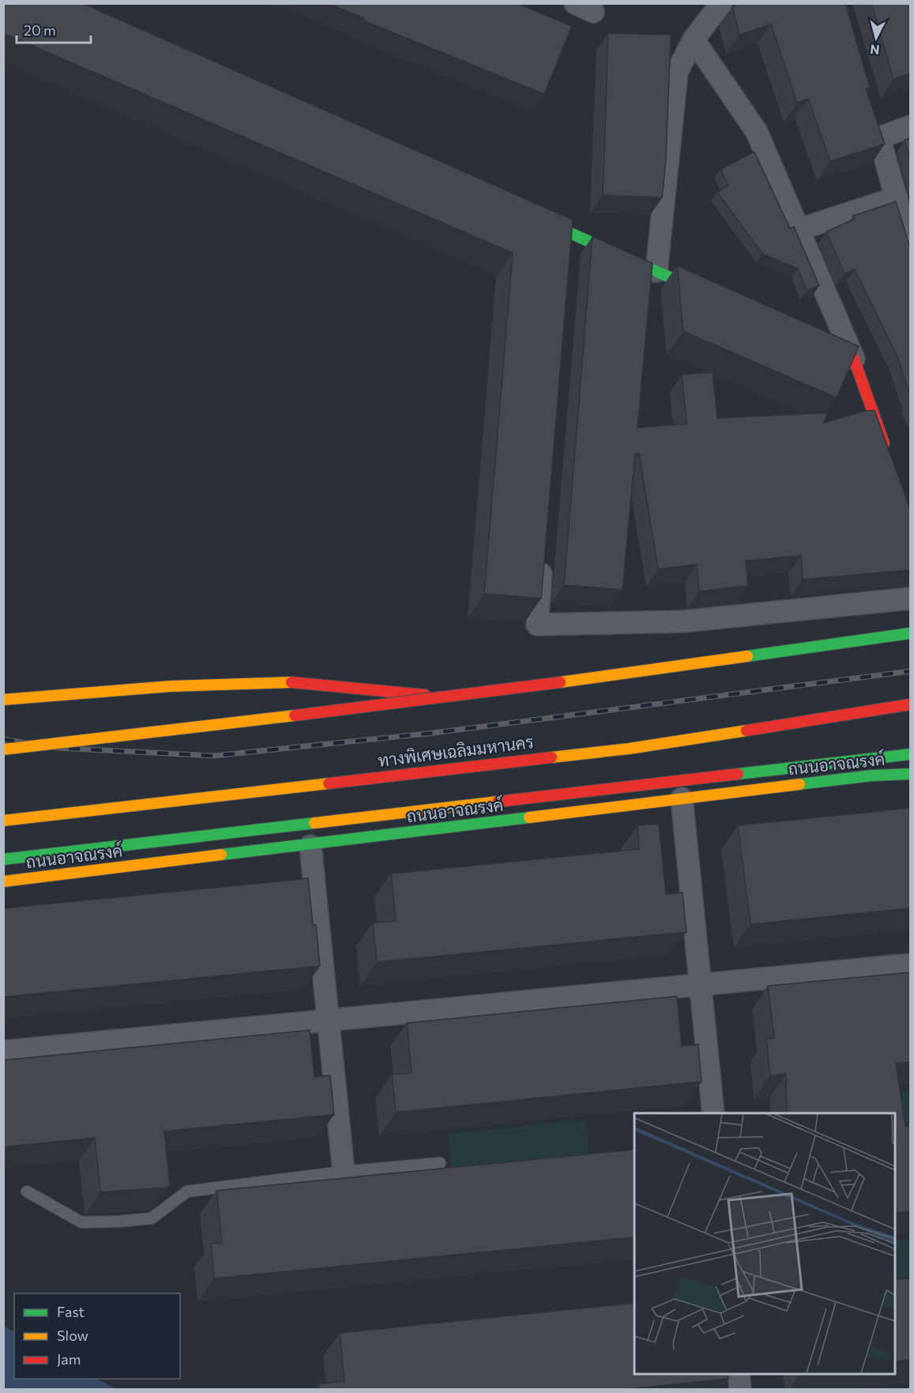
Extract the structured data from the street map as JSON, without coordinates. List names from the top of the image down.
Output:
{
  "streets": {
    "main road": ["ทางพิเศษเฉลิมมหานคร", "ถนนอาจณรงค์"]
  },
  "legend": ["Fast", "Slow", "Jam"],
  "scale_bar": "20 m",
  "north": "bottom"
}
